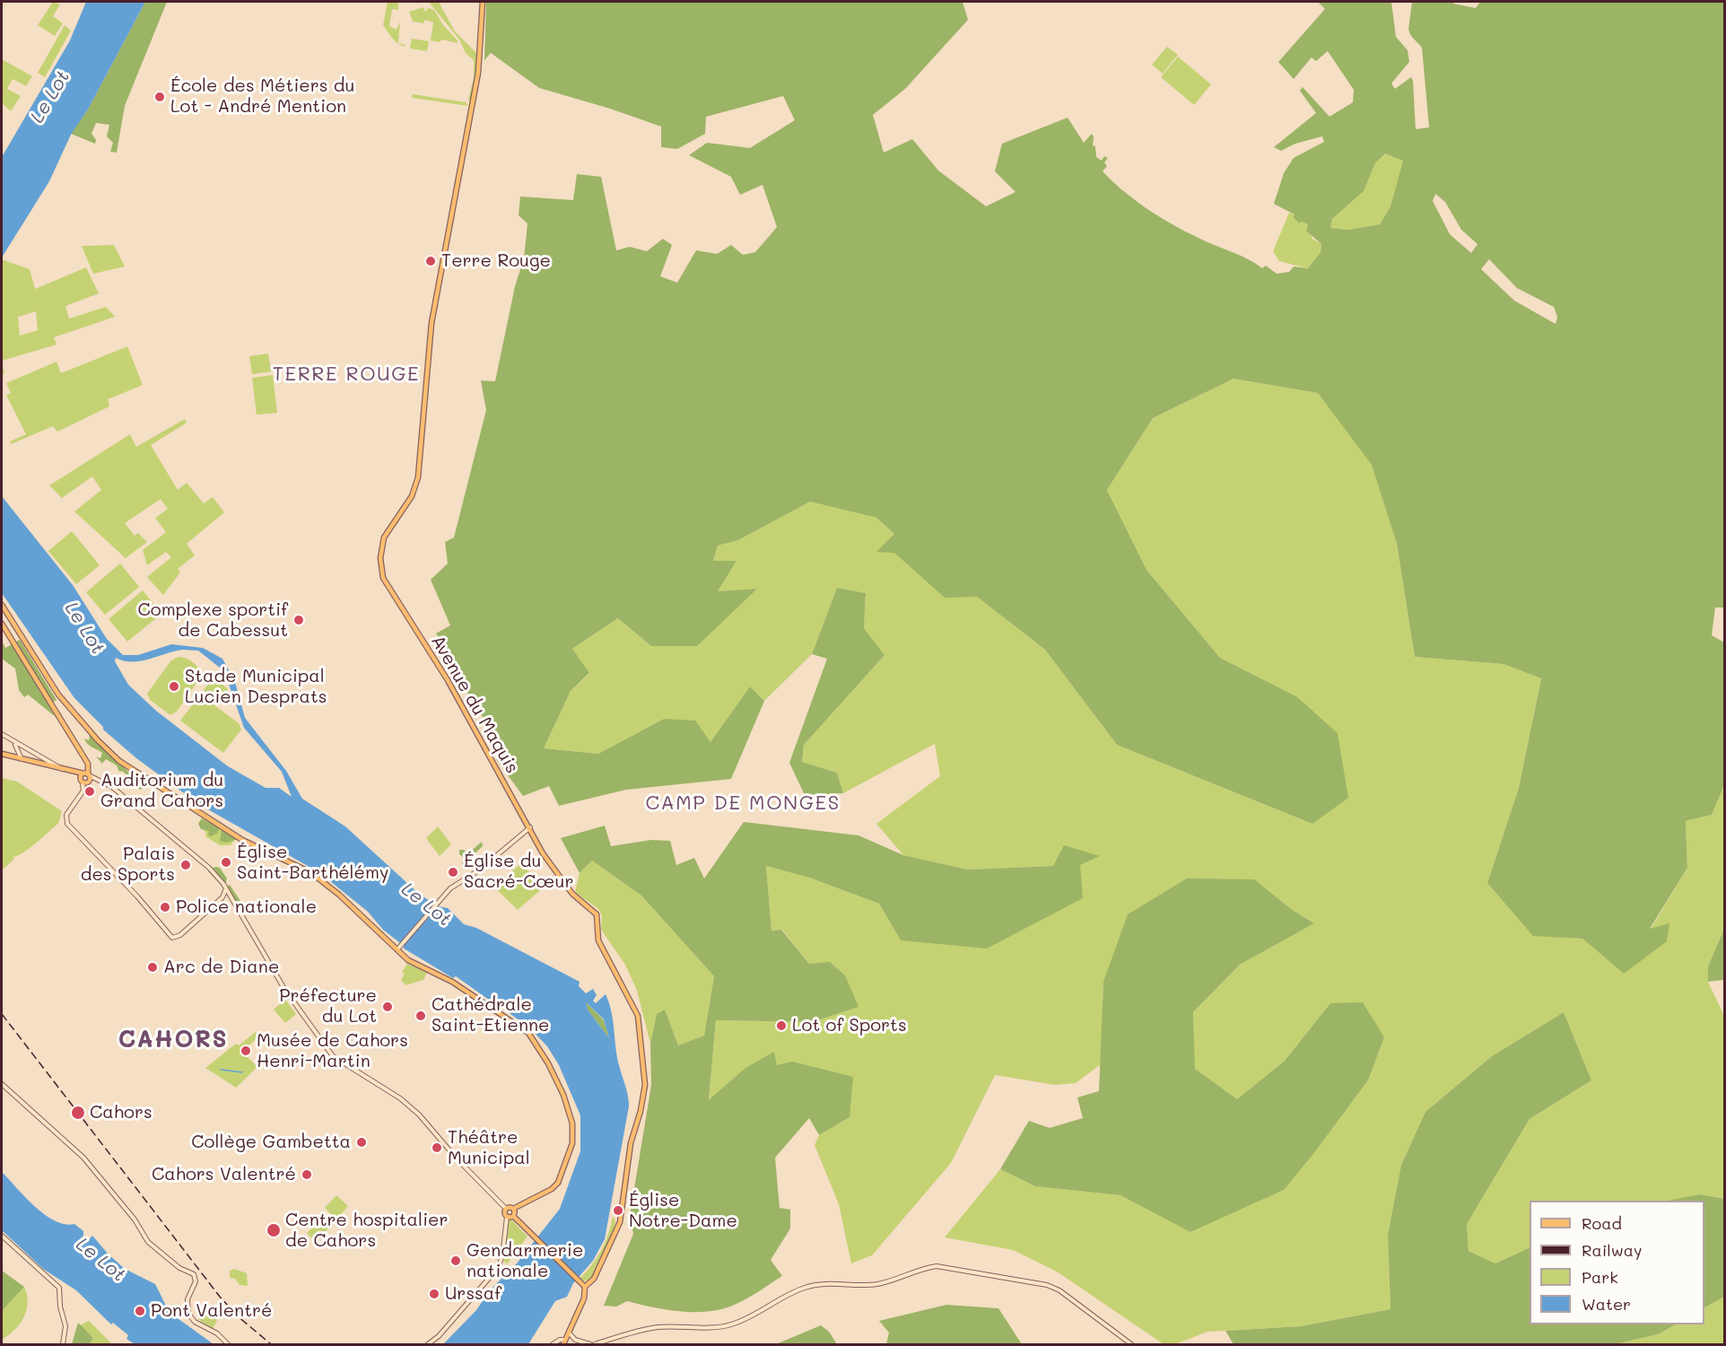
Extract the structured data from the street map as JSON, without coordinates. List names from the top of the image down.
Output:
{
  "streets": {
    "main road": ["Avenue du Maquis"]
  },
  "districts": ["TERRE ROUGE", "CAMP DE MONGES", "CAHORS"],
  "water": ["Le Lot"],
  "places": [
    "École des Métiers du Lot - André Mention",
    "Terre Rouge",
    "Complexe sportif de Cabessut",
    "Stade Municipal Lucien Desprats",
    "Auditorium du Grand Cahors",
    "Église Saint-Barthélémy",
    "Palais des Sports",
    "Église du Sacré-Cœur",
    "Police nationale",
    "Arc de Diane",
    "Préfecture du Lot",
    "Cathédrale Saint-Etienne",
    "Lot of Sports",
    "Musée de Cahors Henri-Martin",
    "Cahors",
    "Collège Gambetta",
    "Théâtre Municipal",
    "Cahors Valentré",
    "Église Notre-Dame",
    "Centre hospitalier de Cahors",
    "Gendarmerie nationale",
    "Urssaf",
    "Pont Valentré"
  ],
  "legend": [
    "Road",
    "Railway",
    "Park",
    "Water"
  ]
}
